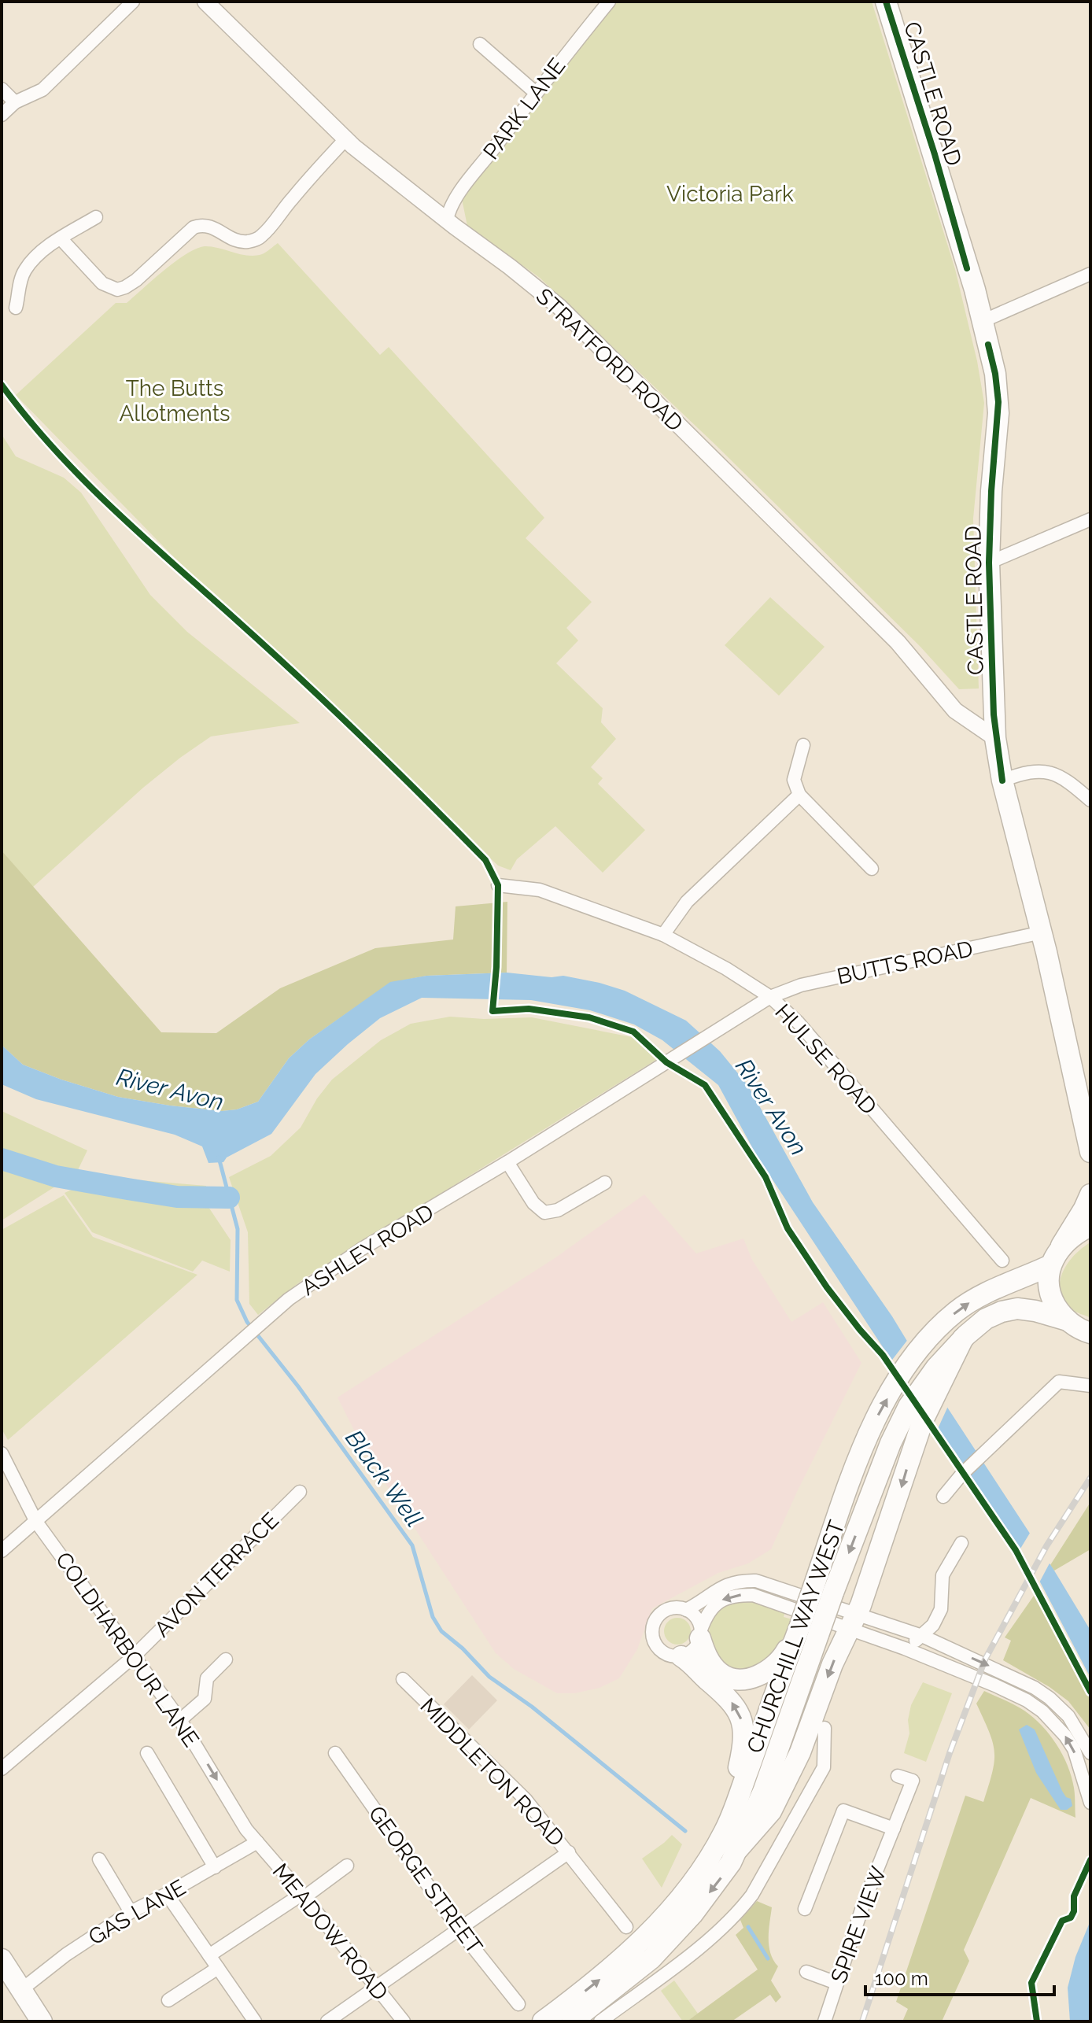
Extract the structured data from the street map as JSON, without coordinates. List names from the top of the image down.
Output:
{
  "streets": {
    "main road": ["CASTLE ROAD", "CHURCHILL WAY WEST"],
    "street": [
      "PARK LANE",
      "STRATFORD ROAD",
      "BUTTS ROAD",
      "HULSE ROAD",
      "ASHLEY ROAD",
      "AVON TERRACE",
      "COLDHARBOUR LANE",
      "MIDDLETON ROAD",
      "GEORGE STREET",
      "GAS LANE",
      "SPIRE VIEW",
      "MEADOW ROAD"
    ]
  },
  "crossings": [
    ["CASTLE ROAD", "STRATFORD ROAD"],
    ["CASTLE ROAD", "BUTTS ROAD"],
    ["PARK LANE", "STRATFORD ROAD"],
    ["BUTTS ROAD", "HULSE ROAD"],
    ["BUTTS ROAD", "ASHLEY ROAD"],
    ["HULSE ROAD", "ASHLEY ROAD"],
    ["ASHLEY ROAD", "COLDHARBOUR LANE"],
    ["AVON TERRACE", "COLDHARBOUR LANE"],
    ["COLDHARBOUR LANE", "GAS LANE"],
    ["COLDHARBOUR LANE", "MEADOW ROAD"],
    ["GAS LANE", "MEADOW ROAD"]
  ],
  "water": ["River Avon", "Black Well"],
  "parks": ["Victoria Park", "The Butts Allotments"],
  "scale_bar": "100 m"
}
